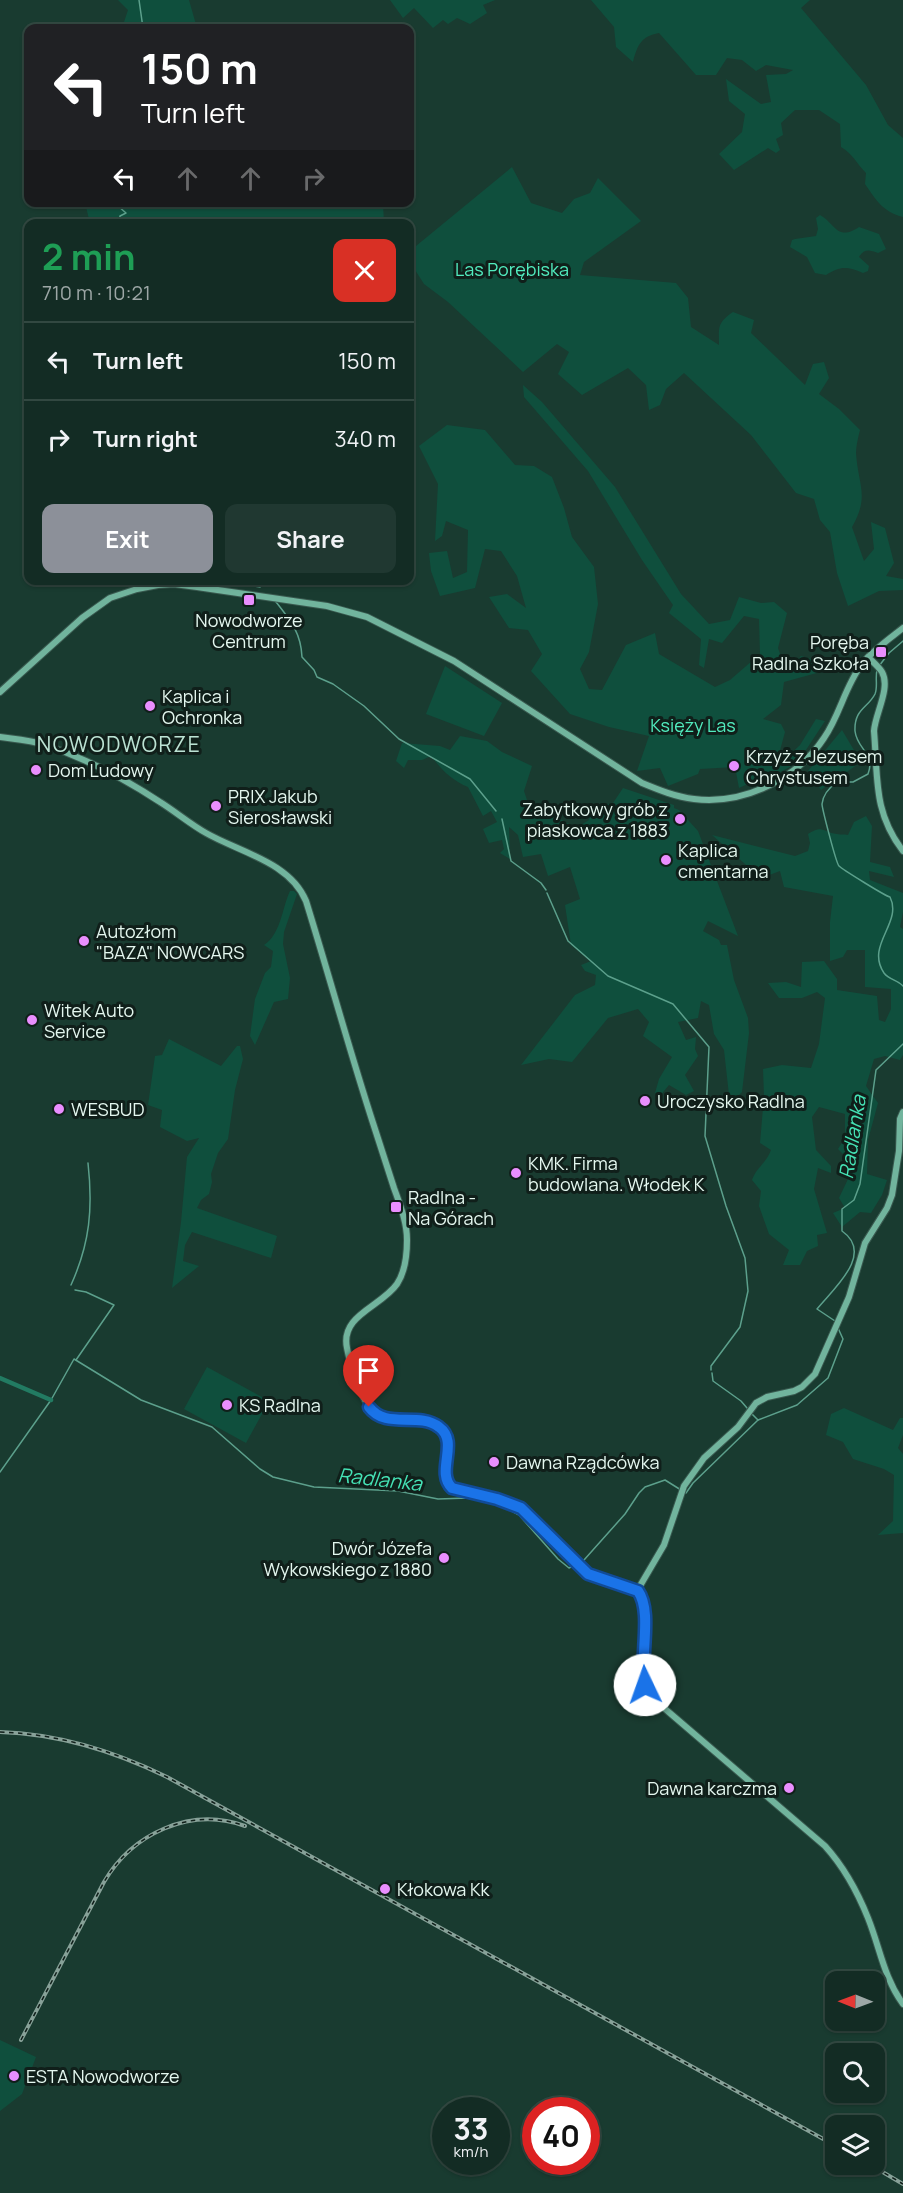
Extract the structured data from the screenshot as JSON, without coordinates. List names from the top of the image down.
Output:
{
  "districts": ["NOWODWORZE"],
  "water": ["Radlanka"],
  "parks": ["Las Porębiska", "Księży Las"],
  "places": {
    "transit": ["Nowodworze Centrum", "Poręba Radlna Szkoła", "Radlna - Na Górach"],
    "other": [
      "Kaplica i Ochronka",
      "Krzyż z Jezusem Chrystusem",
      "Dom Ludowy",
      "PRIX Jakub Sierosławski",
      "Zabytkowy grób z piaskowca z 1883",
      "Kaplica cmentarna",
      "Autozłom \"BAZA\" NOWCARS",
      "Witek Auto Service",
      "Uroczysko Radlna",
      "WESBUD",
      "KMK. Firma budowlana. Włodek K",
      "KS Radlna",
      "Dawna Rządcówka",
      "Dwór Józefa Wykowskiego z 1880",
      "Dawna karczma",
      "Kłokowa Kk",
      "ESTA Nowodworze"
    ]
  },
  "north": "left",
  "page": {
    "turn": ["150 m", "Turn left"],
    "heading": ["2 min", "710 m · 10:21"],
    "list": [
      {
        "name": "Turn left",
        "value": "150 m"
      },
      {
        "name": "Turn right",
        "value": "340 m"
      }
    ],
    "buttons": ["Exit", "Share"],
    "speed": "33 km/h",
    "limit": "40"
  }
}
